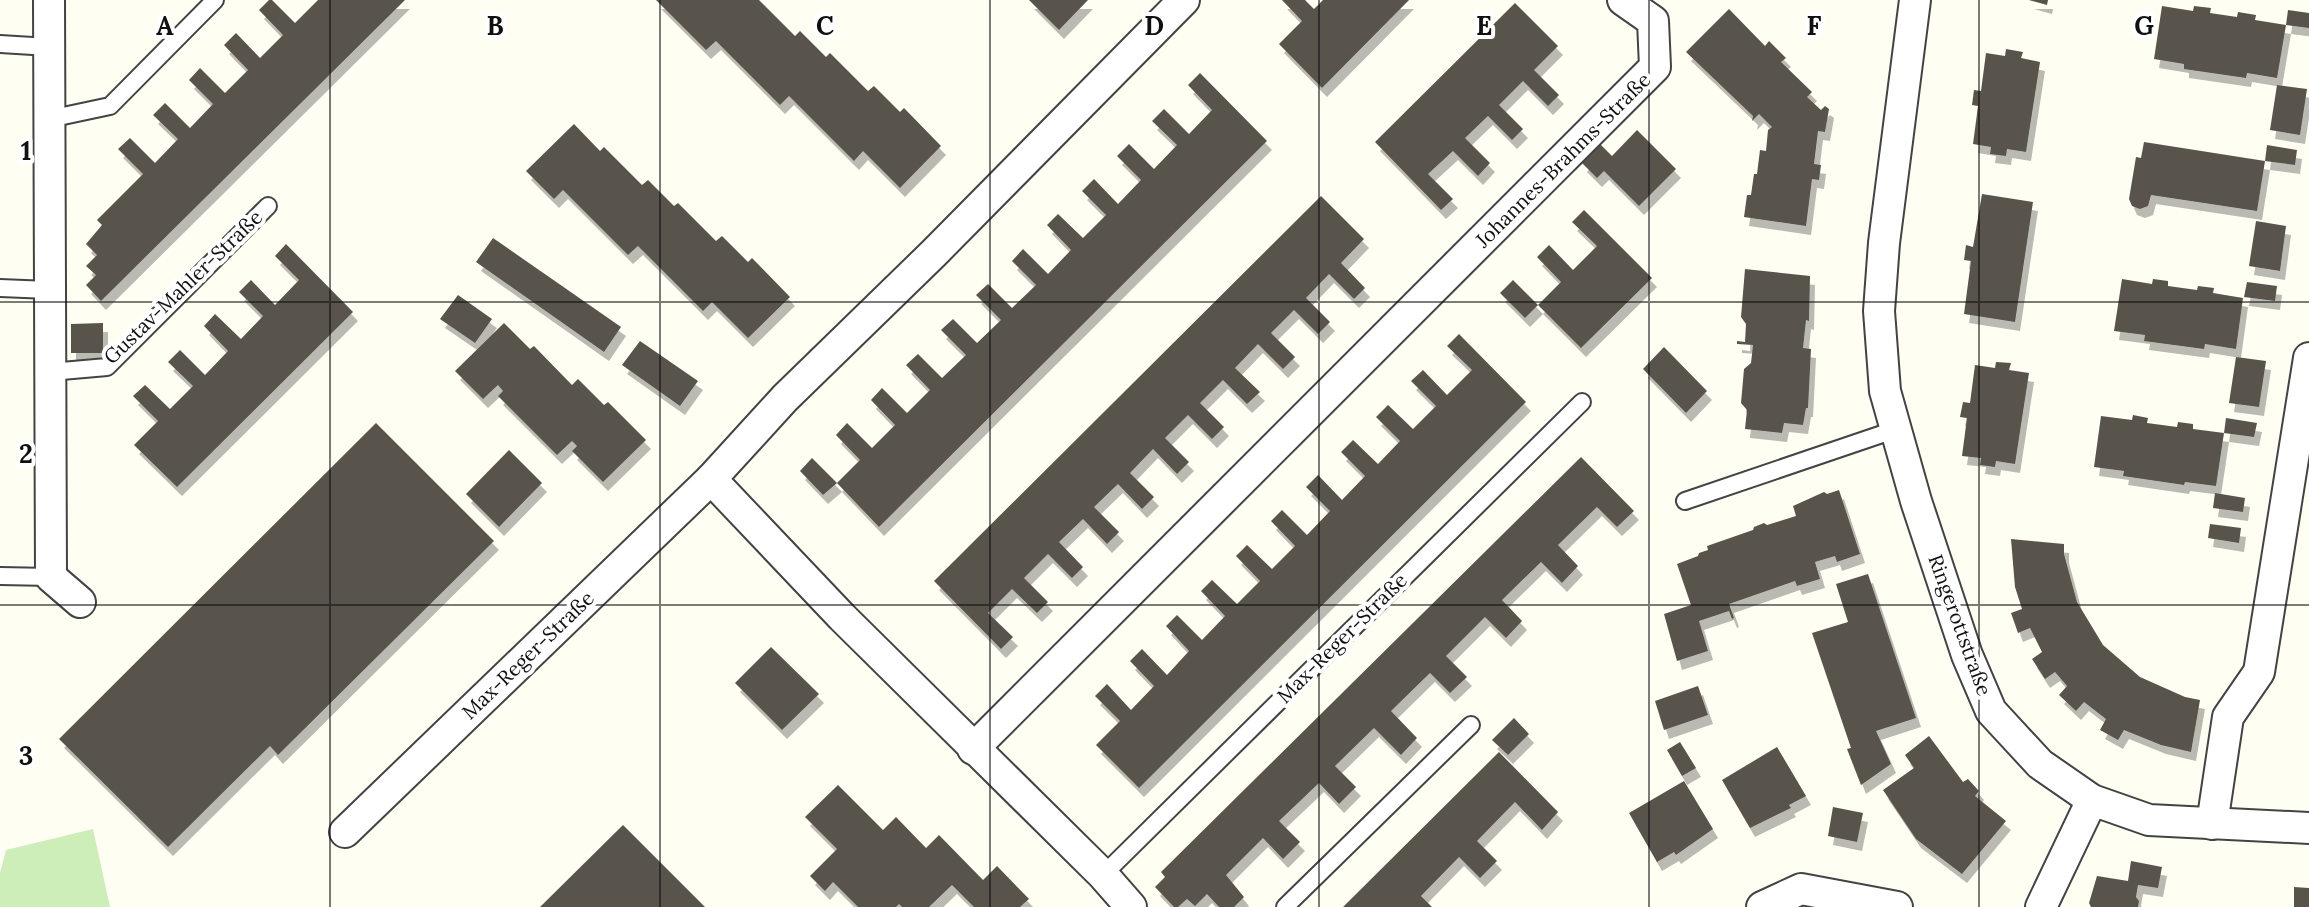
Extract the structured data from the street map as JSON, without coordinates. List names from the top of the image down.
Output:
{
  "streets": {
    "street": ["Johannes-Brahms-Straße", "Ringerottstraße", "Max-Reger-Straße"],
    "lane": ["Gustav-Mahler-Straße"]
  },
  "grid": {
    "columns": [
      "A",
      "B",
      "C",
      "D",
      "E",
      "F",
      "G"
    ],
    "rows": ["1", "2", "3"]
  }
}
